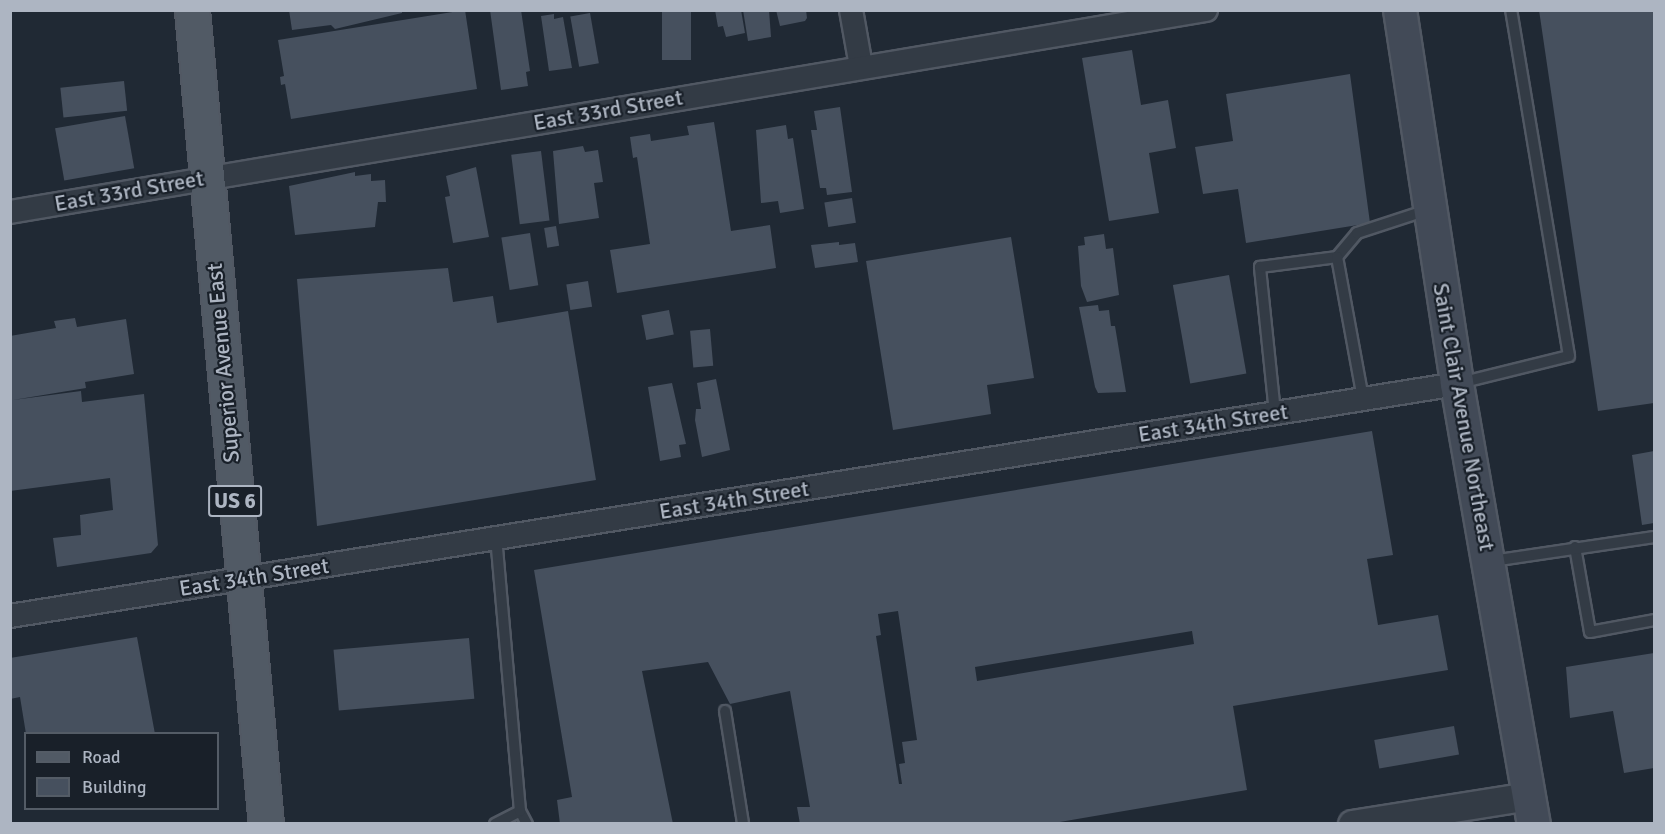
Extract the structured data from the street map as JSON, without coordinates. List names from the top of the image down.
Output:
{
  "streets": {
    "main road": ["Superior Avenue East", "Saint Clair Avenue Northeast", "US 6"],
    "street": ["East 33rd Street", "East 34th Street"]
  },
  "crossings": [
    ["East 33rd Street", "Superior Avenue East"],
    ["Superior Avenue East", "East 34th Street"],
    ["Saint Clair Avenue Northeast", "East 34th Street"]
  ],
  "legend": ["Road", "Building"]
}
